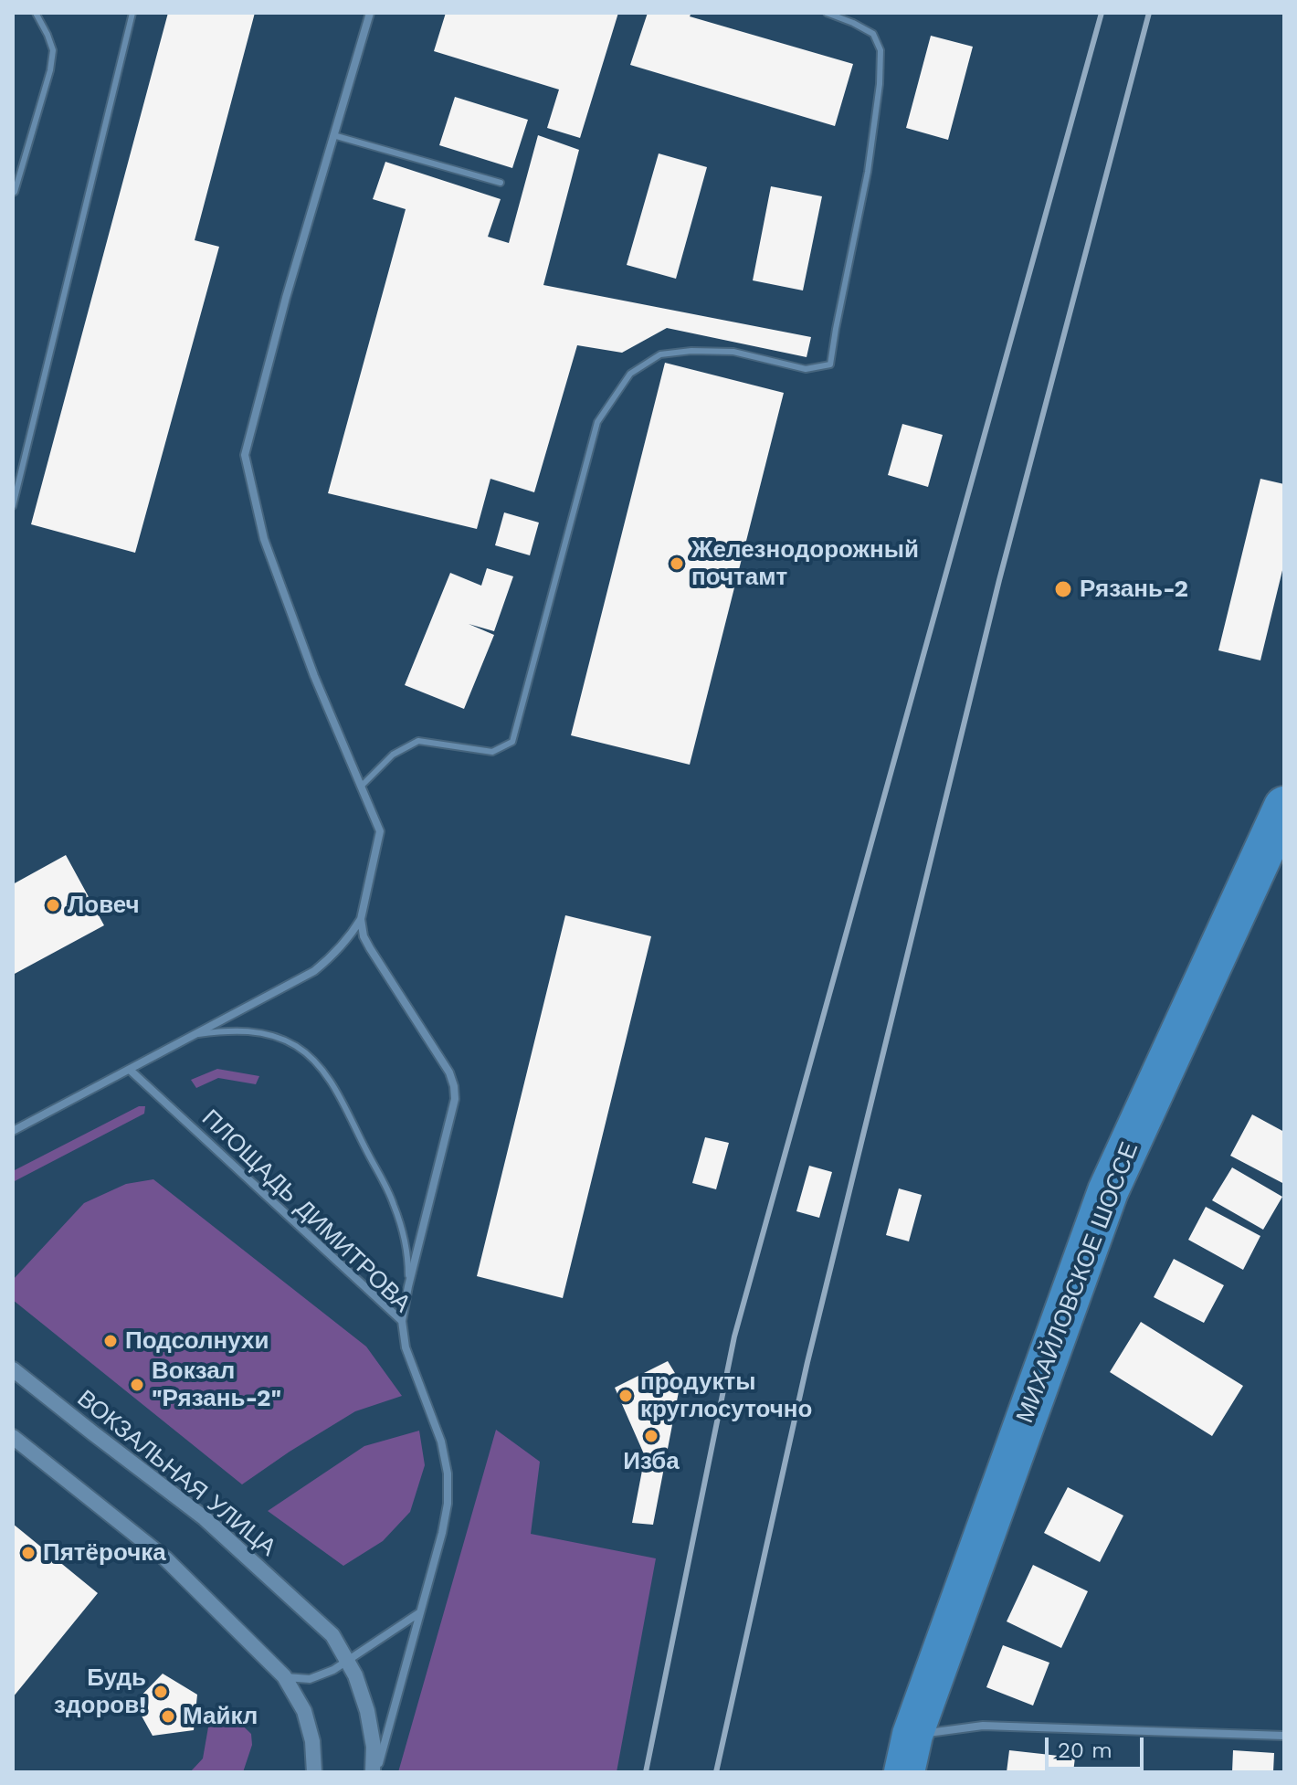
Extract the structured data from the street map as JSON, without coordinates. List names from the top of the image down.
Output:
{
  "streets": {
    "main road": ["МИХАЙЛОВСКОЕ ШОССЕ"],
    "street": ["ПЛОЩАДЬ ДИМИТРОВА", "ВОКЗАЛЬНАЯ УЛИЦА"]
  },
  "crossings": [
    ["ПЛОЩАДЬ ДИМИТРОВА", "ВОКЗАЛЬНАЯ УЛИЦА"]
  ],
  "places": [
    "Железнодорожный почтамт",
    "Рязань-2",
    "Ловеч",
    "Подсолнухи",
    "Вокзал \"Рязань-2\"",
    "продукты круглосуточно",
    "Изба",
    "Пятёрочка",
    "Будь здоров!",
    "Майкл"
  ],
  "scale_bar": "20 m"
}
